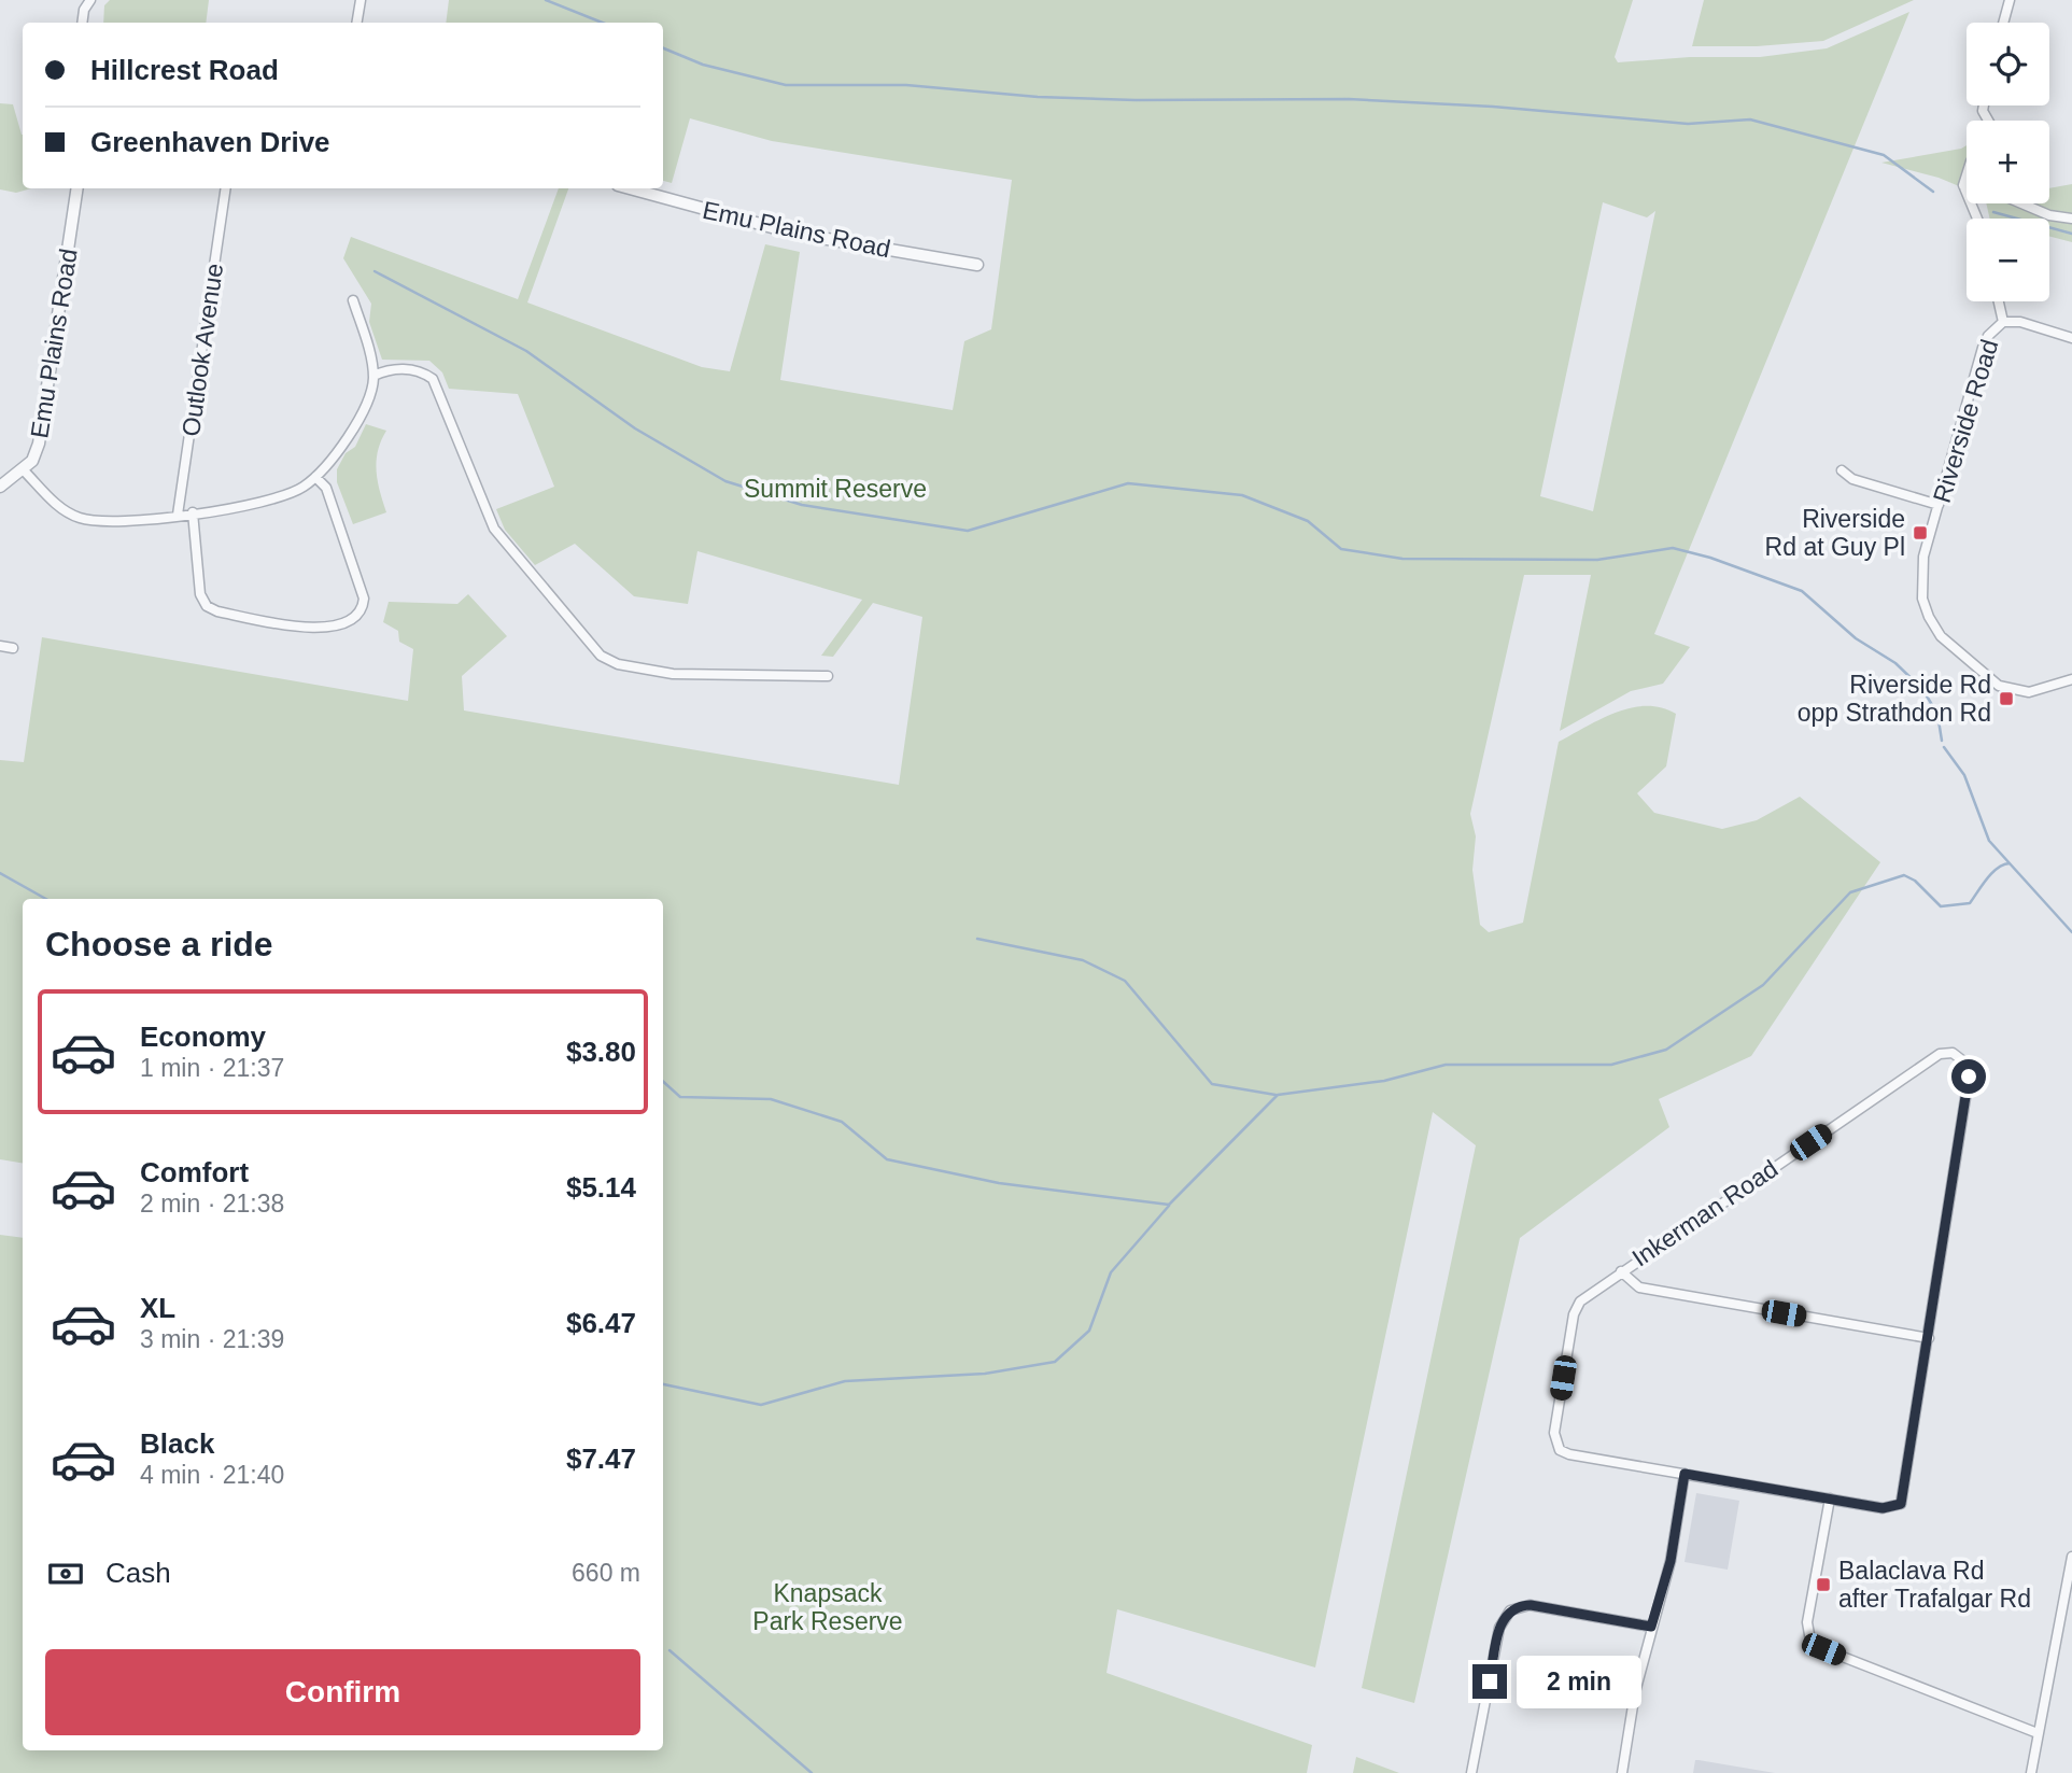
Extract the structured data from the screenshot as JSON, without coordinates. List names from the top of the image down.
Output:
{
  "streets": {
    "street": [
      "Emu Plains Road",
      "Outlook Avenue",
      "Riverside Road",
      "Inkerman Road"
    ]
  },
  "parks": ["Summit Reserve", "Knapsack Park Reserve"],
  "places": {
    "transit": ["Riverside Rd at Guy Pl", "Riverside Rd opp Strathdon Rd", "Balaclava Rd after Trafalgar Rd"]
  },
  "page": {
    "map_buttons": ["+", "−"],
    "banner": ["Hillcrest Road", "Greenhaven Drive"],
    "heading": "Choose a ride",
    "list": [
      {
        "name": "Economy",
        "note": "1 min · 21:37",
        "value": "$3.80"
      },
      {
        "name": "Comfort",
        "note": "2 min · 21:38",
        "value": "$5.14"
      },
      {
        "name": "XL",
        "note": "3 min · 21:39",
        "value": "$6.47"
      },
      {
        "name": "Black",
        "note": "4 min · 21:40",
        "value": "$7.47"
      }
    ],
    "pay": ["Cash", "660 m"],
    "buttons": "Confirm",
    "bubble": "2 min"
  }
}
